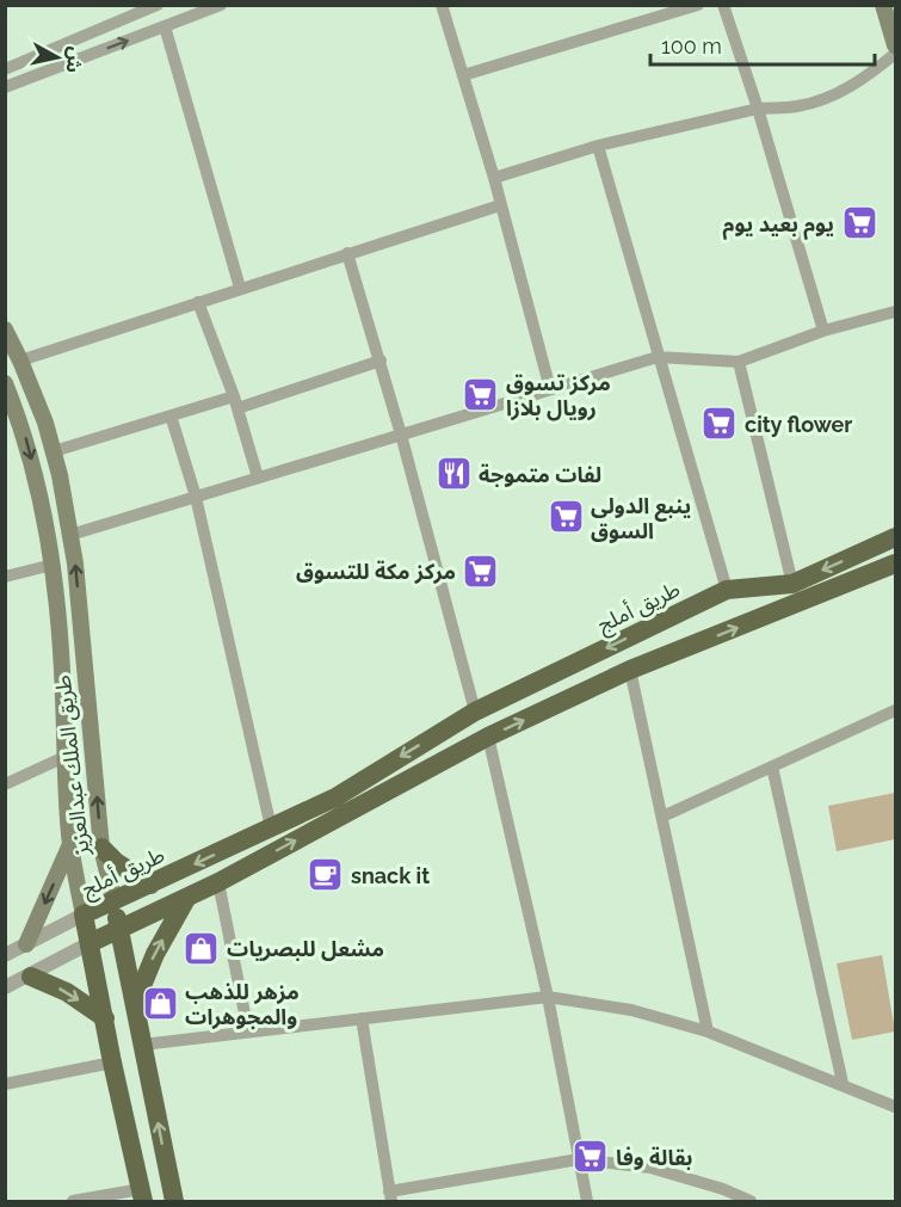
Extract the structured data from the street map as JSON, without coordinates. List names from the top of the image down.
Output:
{
  "streets": {
    "highway": ["طريق أملج", "طريق الملك عبدالعزيز"]
  },
  "crossings": [
    ["طريق أملج", "طريق الملك عبدالعزيز"]
  ],
  "places": {
    "supermarket": [
      "يوم بعيد يوم",
      "مركز تسوق رويال بلازا",
      "city flower",
      "ينبع الدولى السوق",
      "مركز مكة للتسوق",
      "بقالة وفا"
    ],
    "restaurant": ["لفات متموجة"],
    "cafe": ["snack it"],
    "shop": ["مشعل للبصريات", "مزهر للذهب والمجوهرات"]
  },
  "scale_bar": "100 m",
  "north": "right"
}
